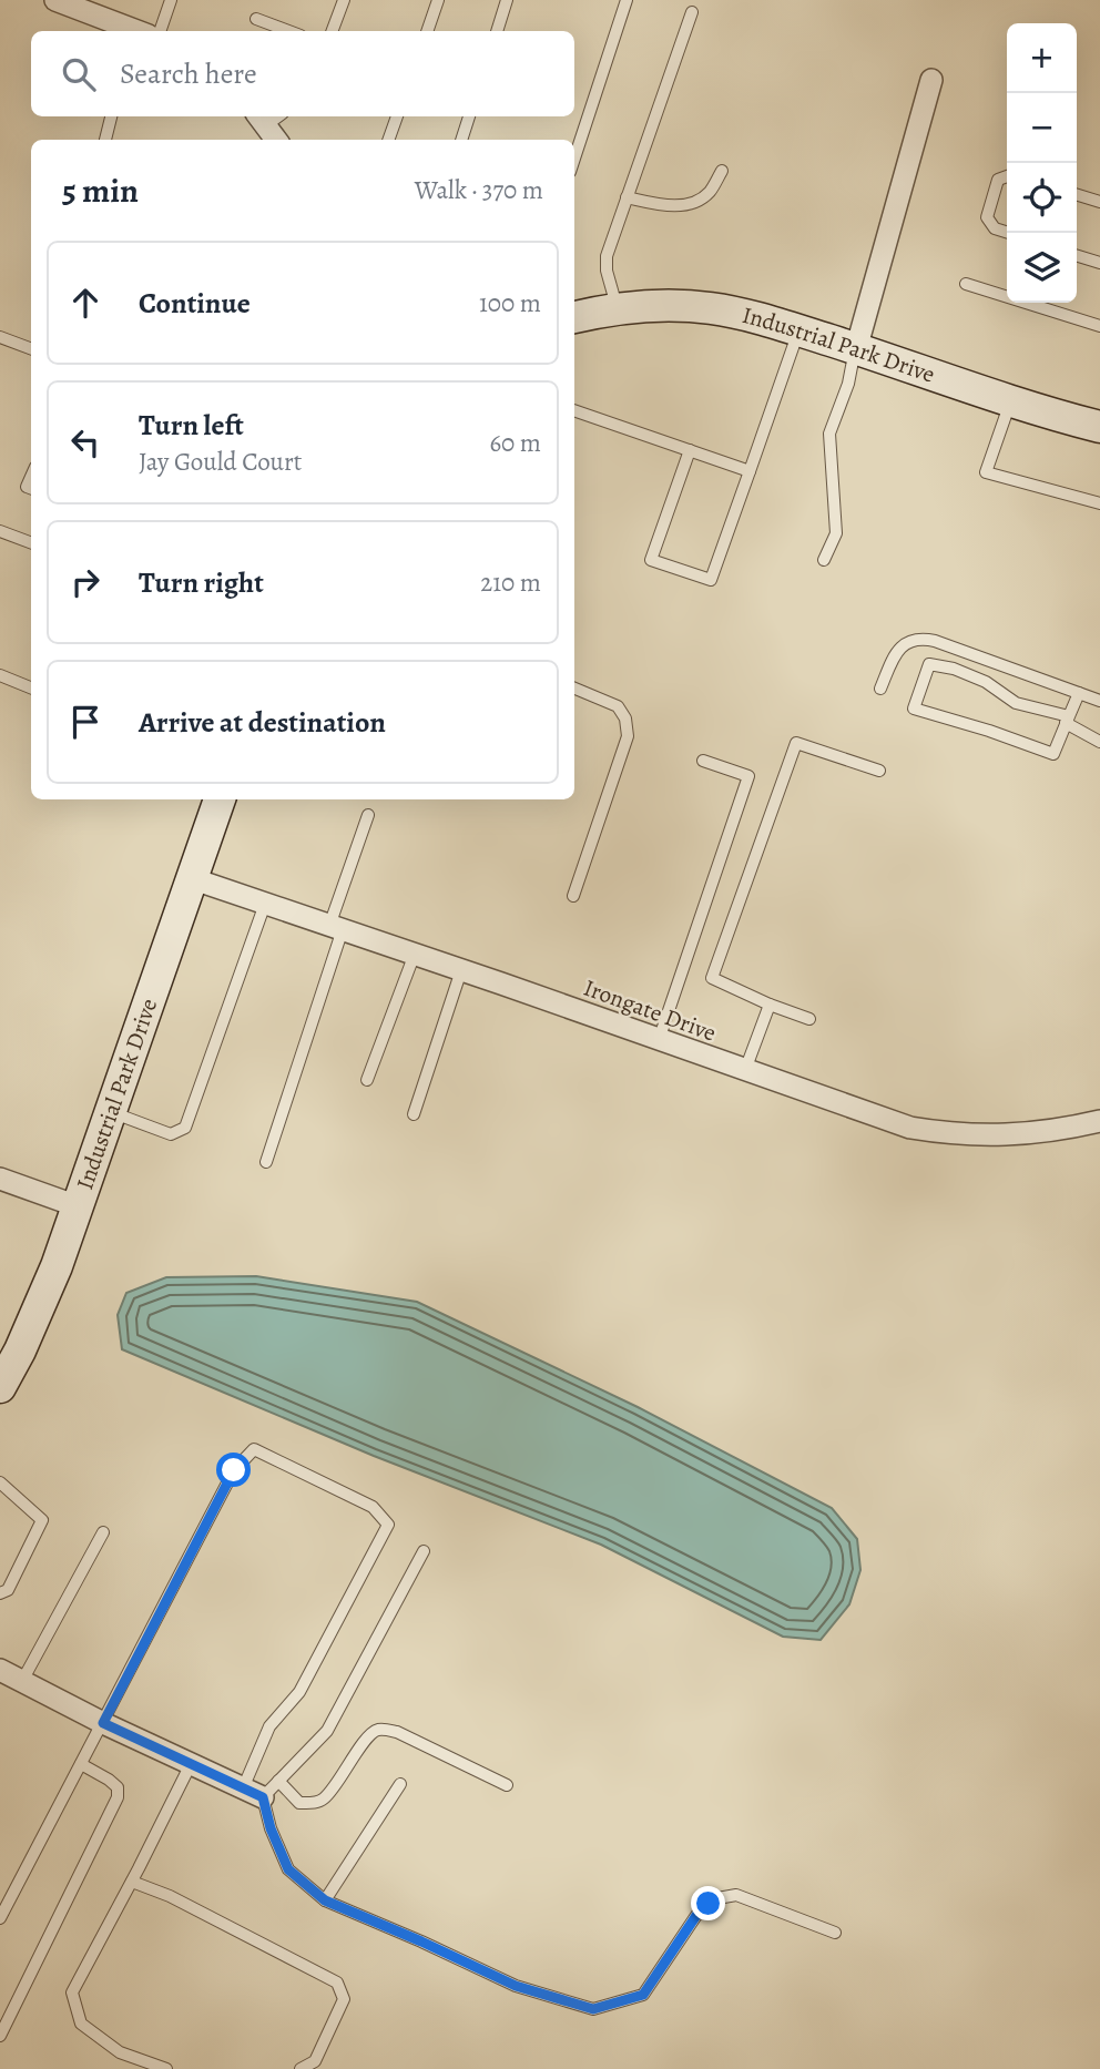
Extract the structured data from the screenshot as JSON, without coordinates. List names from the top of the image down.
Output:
{
  "streets": {
    "street": ["Industrial Park Drive", "Irongate Drive"]
  },
  "crossings": [
    ["Industrial Park Drive", "Irongate Drive"]
  ],
  "page": {
    "map_buttons": ["+", "−"],
    "search": "Search here",
    "heading": ["5 min", "Walk · 370 m"],
    "list": [
      ["Continue", "100 m"],
      ["Turn left", "Jay Gould Court", "60 m"],
      ["Turn right", "210 m"],
      "Arrive at destination"
    ]
  }
}
